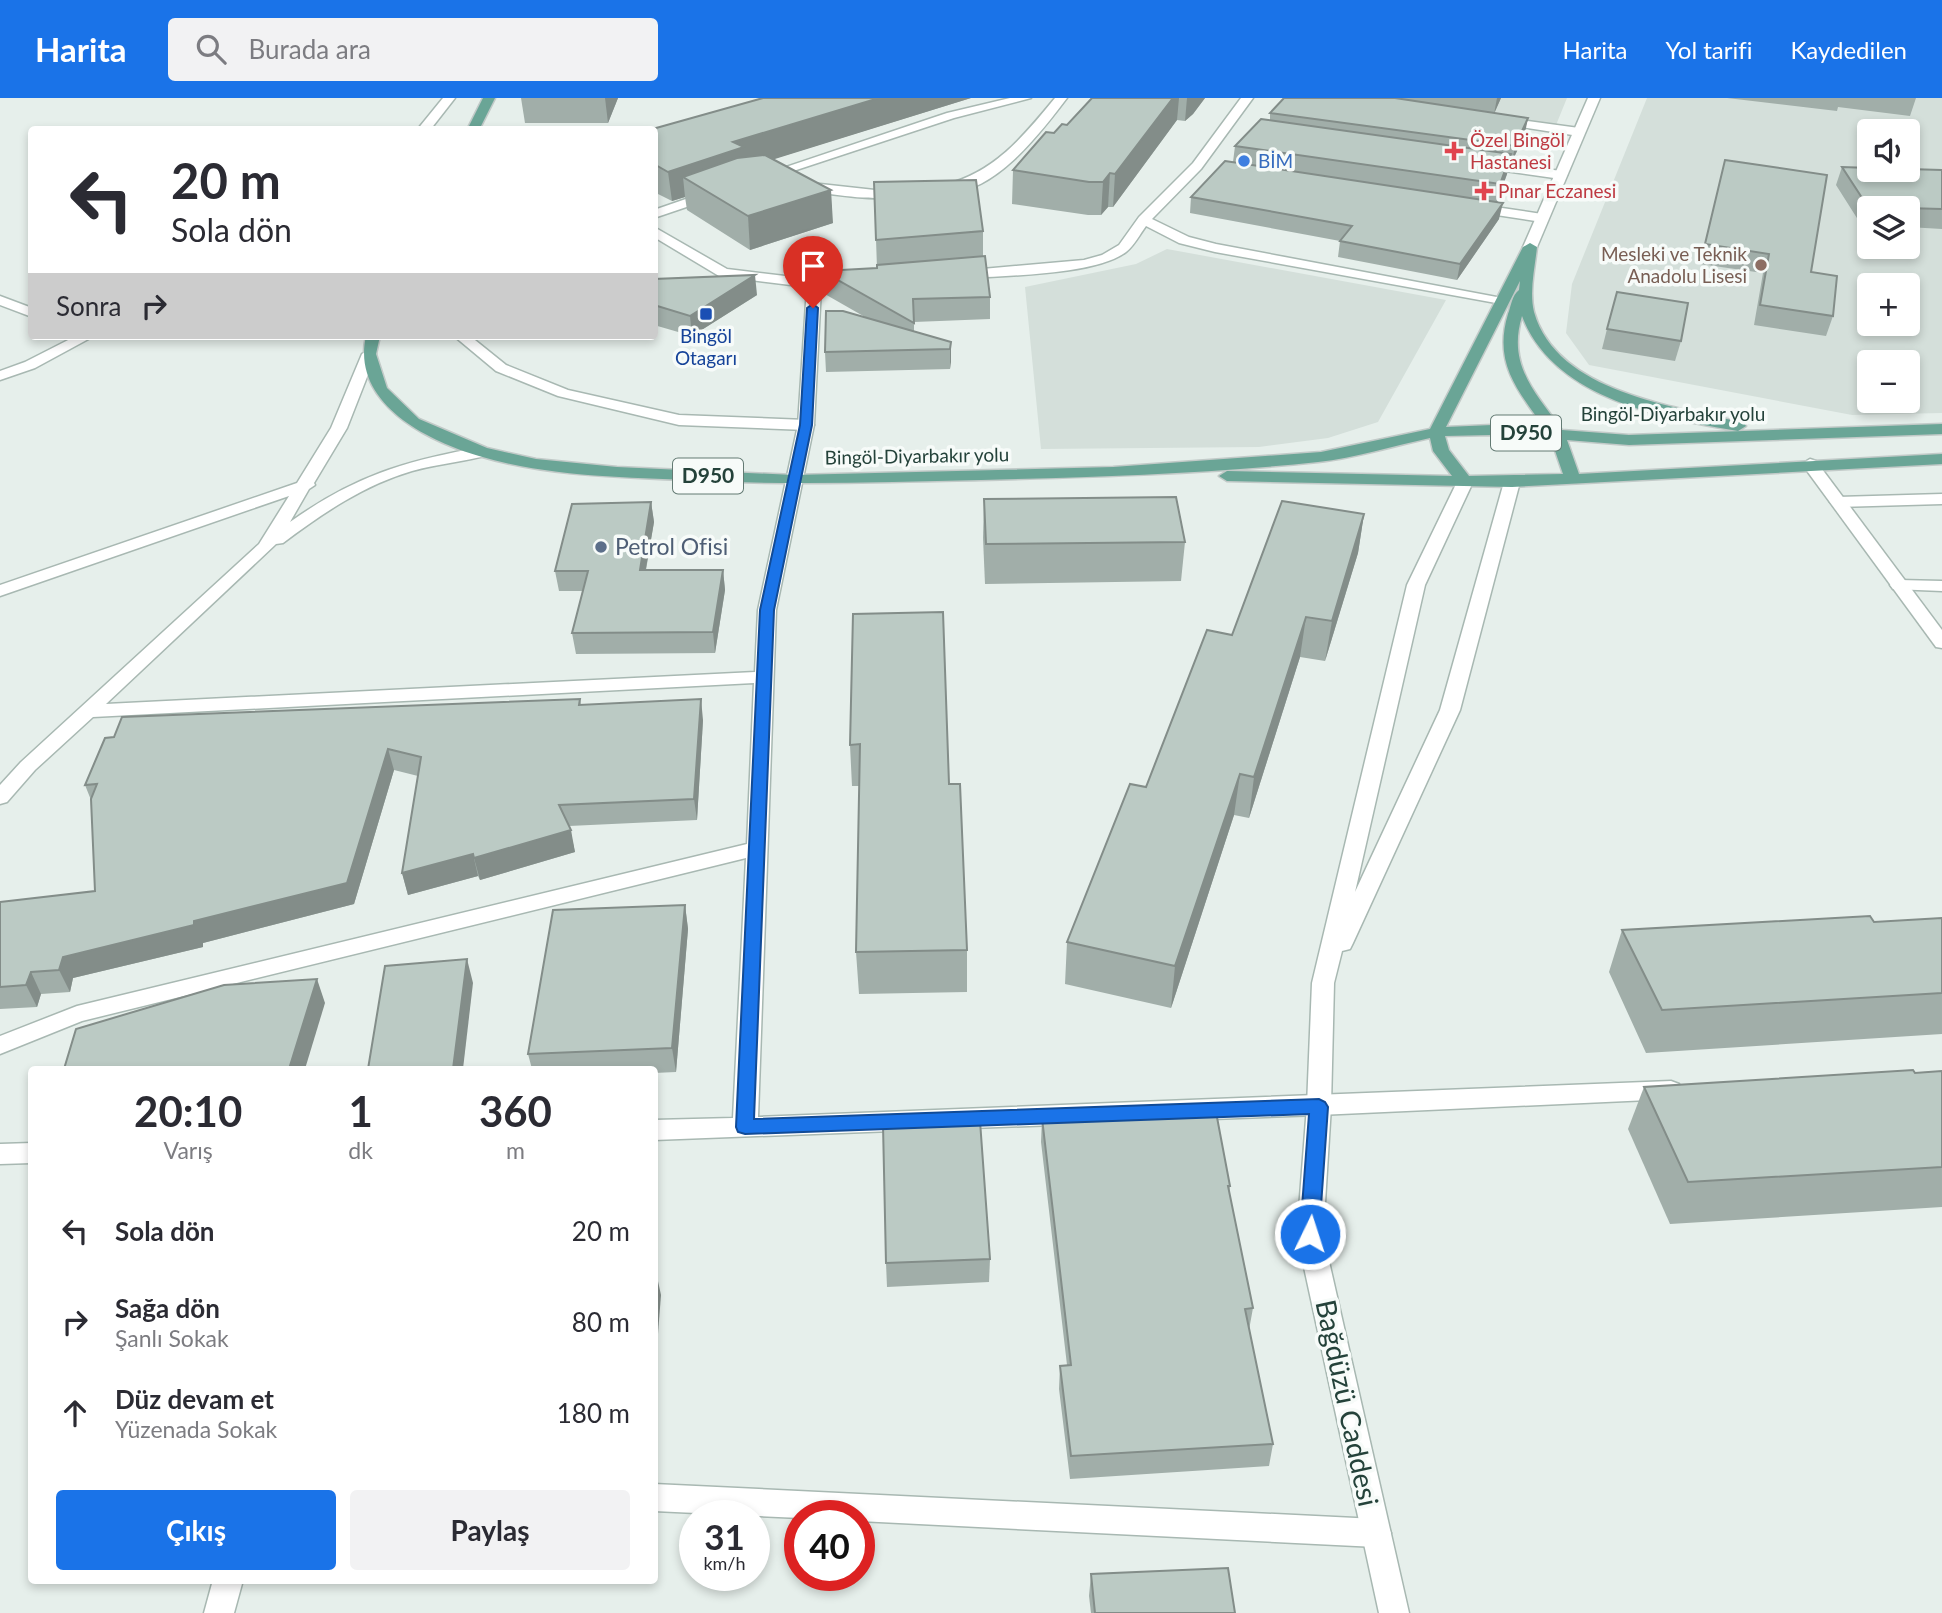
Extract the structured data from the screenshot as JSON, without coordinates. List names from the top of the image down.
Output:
{
  "streets": {
    "main road": ["Bingöl-Diyarbakır yolu", "D950"],
    "street": ["Bağdüzü Caddesi"]
  },
  "places": {
    "health": ["Özel Bingöl Hastanesi", "Pınar Eczanesi"],
    "other": ["BİM", "Mesleki ve Teknik Anadolu Lisesi", "Petrol Ofisi"],
    "transit": ["Bingöl Otagarı"]
  },
  "page": {
    "header": "Harita",
    "search": "Burada ara",
    "nav": ["Harita", "Yol tarifi", "Kaydedilen"],
    "map_buttons": ["+", "−"],
    "turn": ["20 m", "Sola dön"],
    "then": "Sonra",
    "eta": [
      "20:10",
      "Varış",
      "1",
      "dk",
      "360",
      "m"
    ],
    "list": [
      {
        "name": "Sola dön",
        "value": "20 m"
      },
      {
        "name": "Sağa dön",
        "note": "Şanlı Sokak",
        "value": "80 m"
      },
      {
        "name": "Düz devam et",
        "note": "Yüzenada Sokak",
        "value": "180 m"
      }
    ],
    "buttons": ["Çıkış", "Paylaş"],
    "speed": "31 km/h",
    "limit": "40"
  }
}
